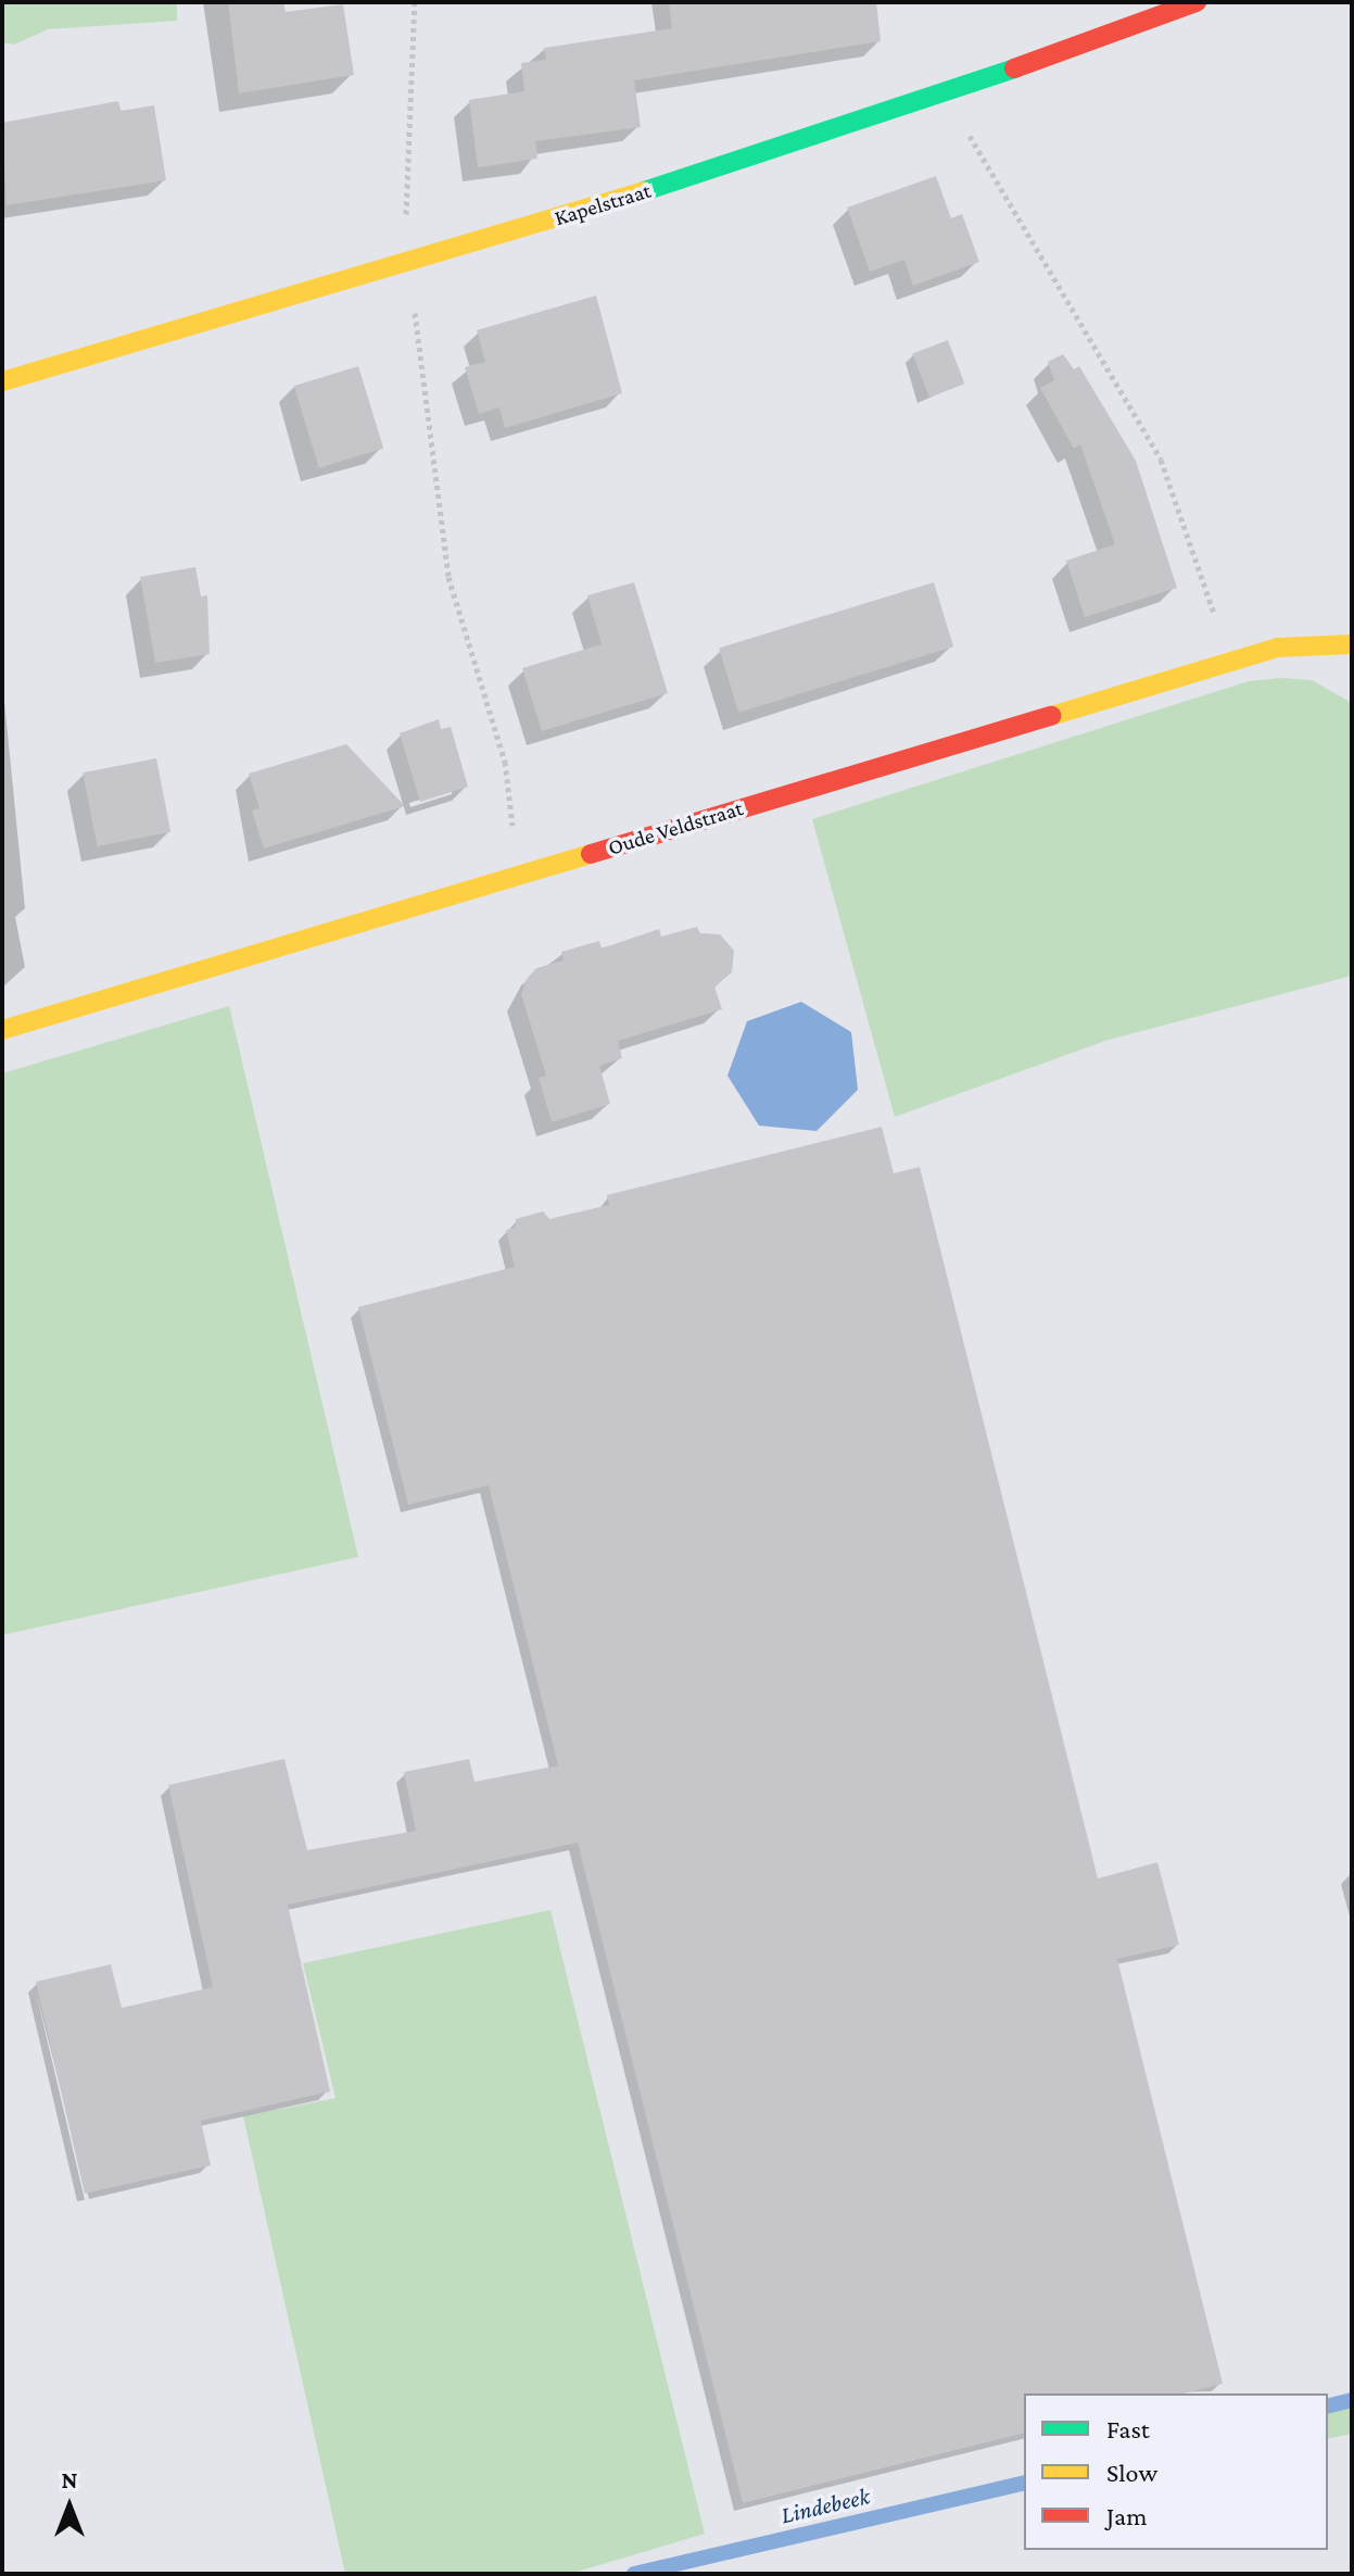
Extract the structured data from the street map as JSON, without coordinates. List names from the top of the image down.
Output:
{
  "streets": {
    "street": ["Kapelstraat", "Oude Veldstraat"]
  },
  "water": ["Lindebeek"],
  "legend": ["Fast", "Slow", "Jam"],
  "north": "top"
}
